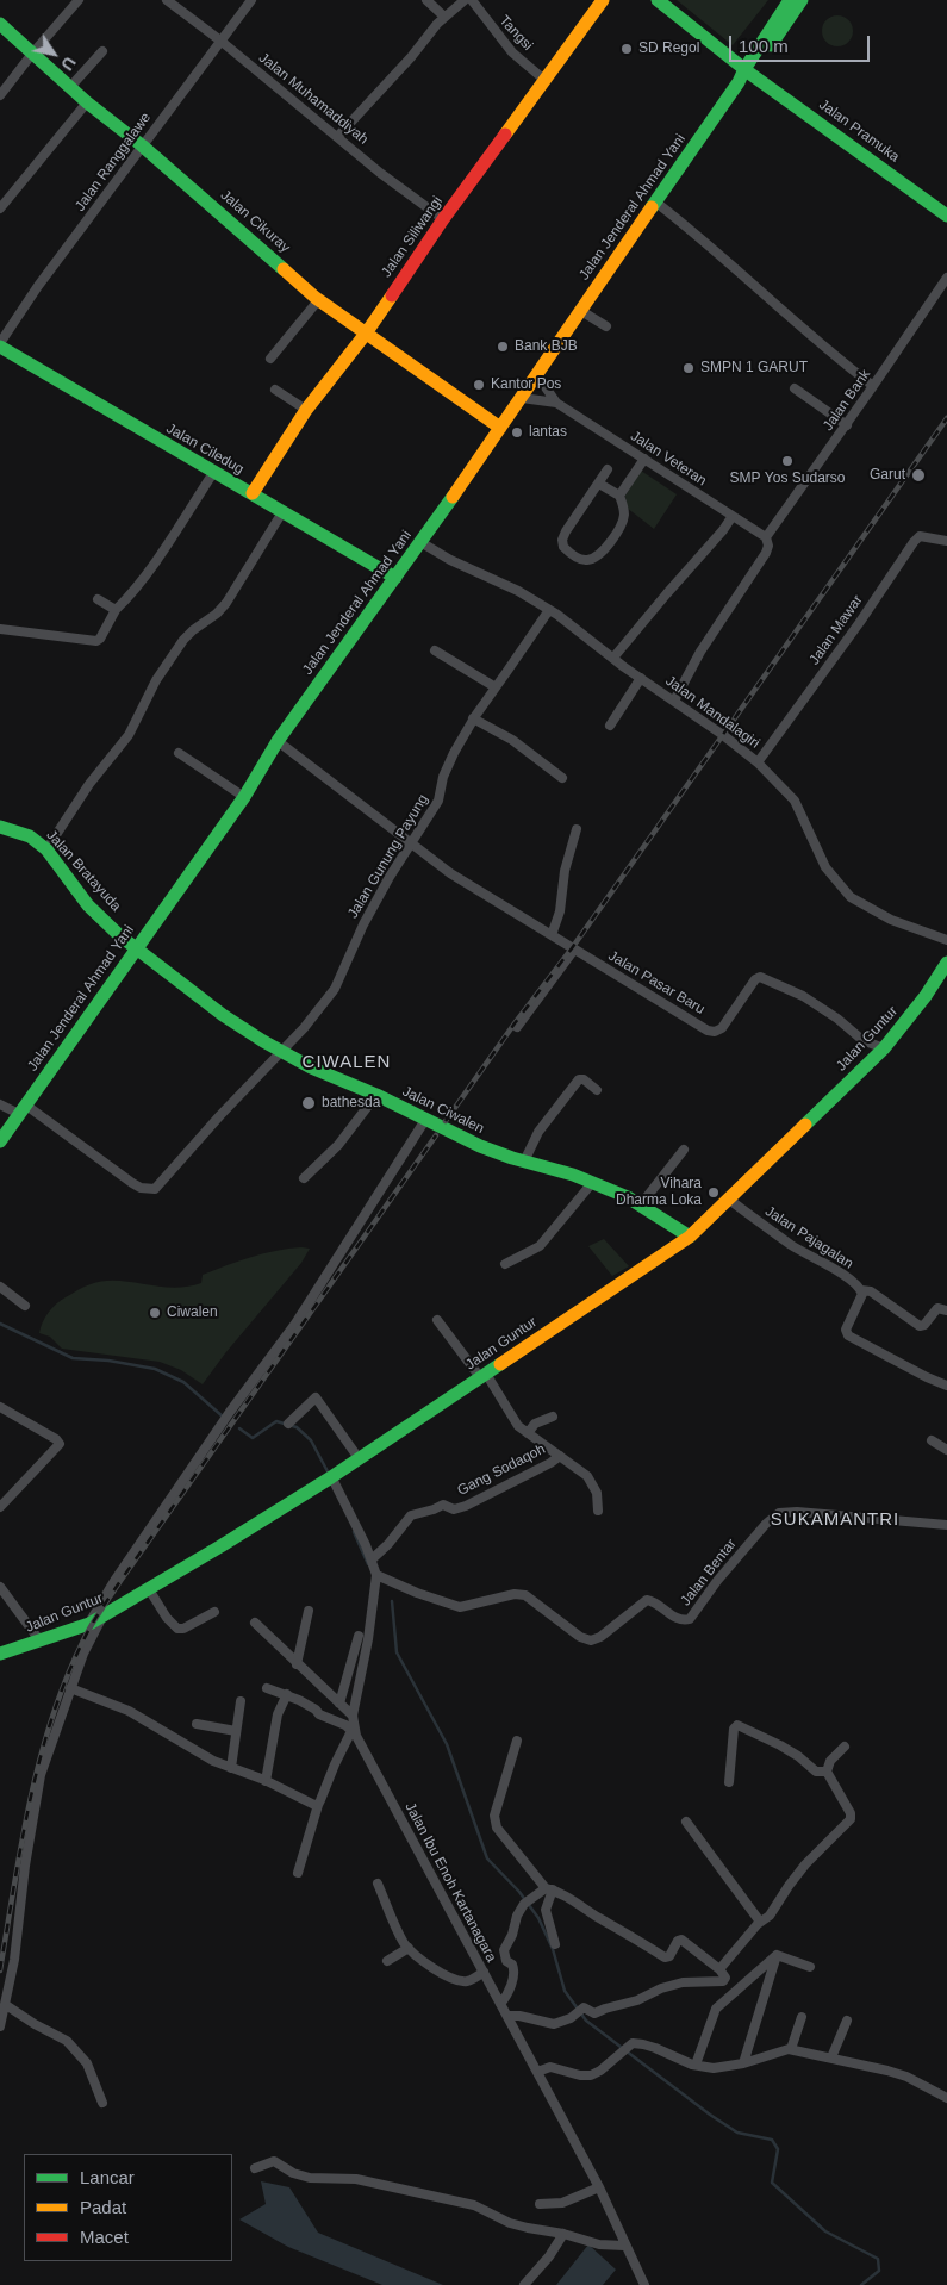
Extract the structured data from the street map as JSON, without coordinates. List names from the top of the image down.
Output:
{
  "streets": {
    "street": [
      "Tangsi",
      "Jalan Muhamaddiyah",
      "Jalan Pramuka",
      "Jalan Ranggalawe",
      "Jalan Jenderal Ahmad Yani",
      "Jalan Cikuray",
      "Jalan Siliwangi",
      "Jalan Bank",
      "Jalan Ciledug",
      "Jalan Veteran",
      "Jalan Mawar",
      "Jalan Mandalagiri",
      "Jalan Gunung Payung",
      "Jalan Bratayuda",
      "Jalan Pasar Baru",
      "Jalan Guntur",
      "Jalan Ciwalen",
      "Jalan Pajagalan",
      "Gang Sodaqoh",
      "Jalan Bentar",
      "Jalan Ibu Enoh Kartanagara"
    ]
  },
  "crossings": [
    ["Tangsi", "Jalan Siliwangi"],
    ["Jalan Muhamaddiyah", "Jalan Ranggalawe"],
    ["Jalan Muhamaddiyah", "Jalan Siliwangi"],
    ["Jalan Pramuka", "Jalan Jenderal Ahmad Yani"],
    ["Jalan Ranggalawe", "Jalan Cikuray"],
    ["Jalan Ranggalawe", "Jalan Ciledug"],
    ["Jalan Jenderal Ahmad Yani", "Jalan Cikuray"],
    ["Jalan Jenderal Ahmad Yani", "Jalan Ciledug"],
    ["Jalan Jenderal Ahmad Yani", "Jalan Veteran"],
    ["Jalan Jenderal Ahmad Yani", "Jalan Mandalagiri"],
    ["Jalan Jenderal Ahmad Yani", "Jalan Gunung Payung"],
    ["Jalan Jenderal Ahmad Yani", "Jalan Bratayuda"],
    ["Jalan Jenderal Ahmad Yani", "Jalan Ciwalen"],
    ["Jalan Cikuray", "Jalan Siliwangi"],
    ["Jalan Siliwangi", "Jalan Ciledug"],
    ["Jalan Bank", "Jalan Veteran"],
    ["Jalan Mawar", "Jalan Mandalagiri"],
    ["Jalan Mandalagiri", "Jalan Gunung Payung"],
    ["Jalan Gunung Payung", "Jalan Ciwalen"],
    ["Jalan Bratayuda", "Jalan Ciwalen"],
    ["Jalan Pasar Baru", "Jalan Guntur"],
    ["Jalan Guntur", "Jalan Ciwalen"],
    ["Jalan Guntur", "Jalan Pajagalan"],
    ["Jalan Guntur", "Jalan Ibu Enoh Kartanagara"],
    ["Gang Sodaqoh", "Jalan Ibu Enoh Kartanagara"],
    ["Jalan Bentar", "Jalan Ibu Enoh Kartanagara"]
  ],
  "districts": ["CIWALEN", "SUKAMANTRI"],
  "places": [
    "SD Regol",
    "Bank BJB",
    "SMPN 1 GARUT",
    "Kantor Pos",
    "lantas",
    "SMP Yos Sudarso",
    "Garut",
    "bathesda",
    "Vihara Dharma Loka",
    "Ciwalen"
  ],
  "legend": ["Lancar", "Padat", "Macet"],
  "scale_bar": "100 m",
  "north": "bottom right"
}
